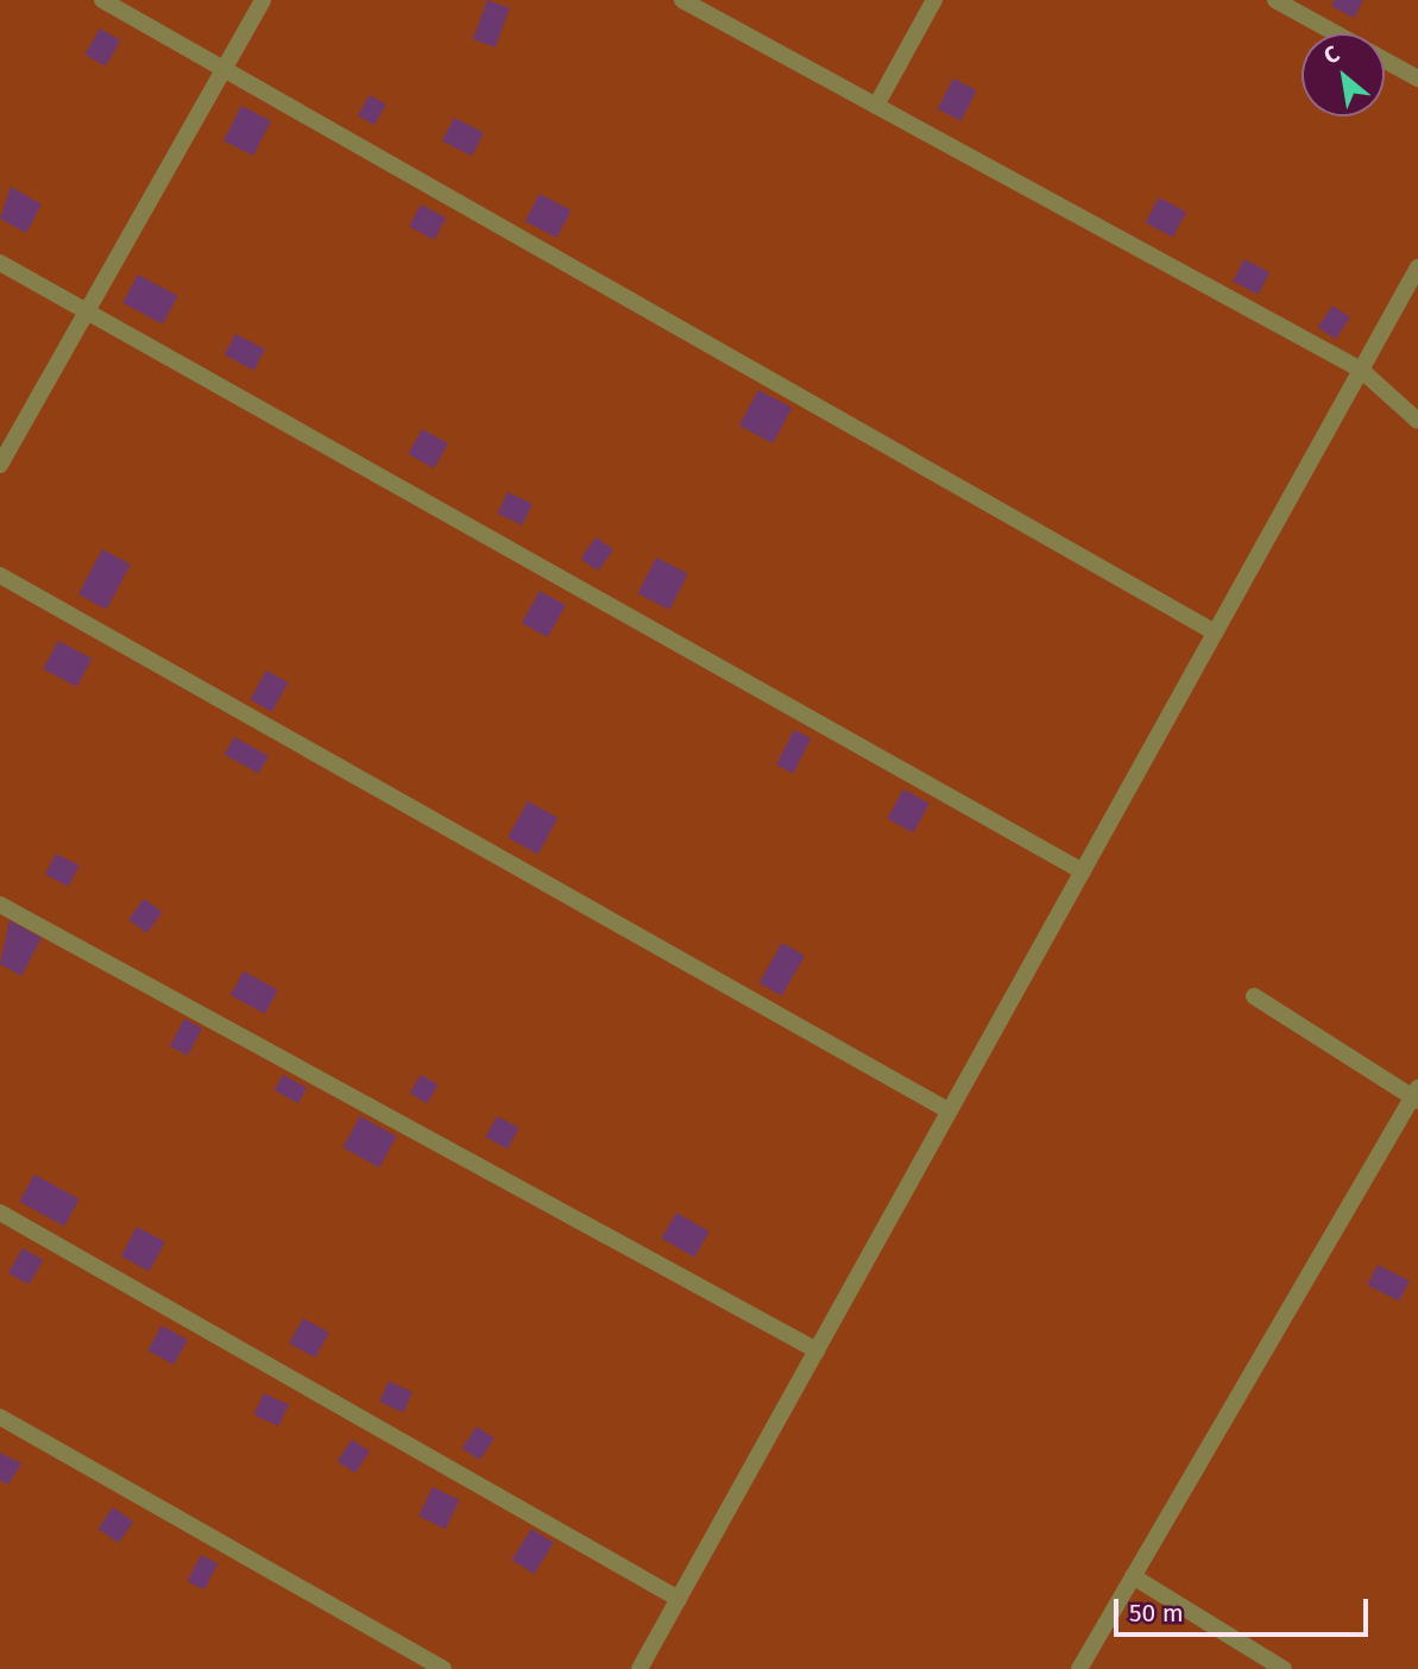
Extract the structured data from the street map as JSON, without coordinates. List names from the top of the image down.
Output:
{
  "scale_bar": "50 m",
  "north": "top left"
}
